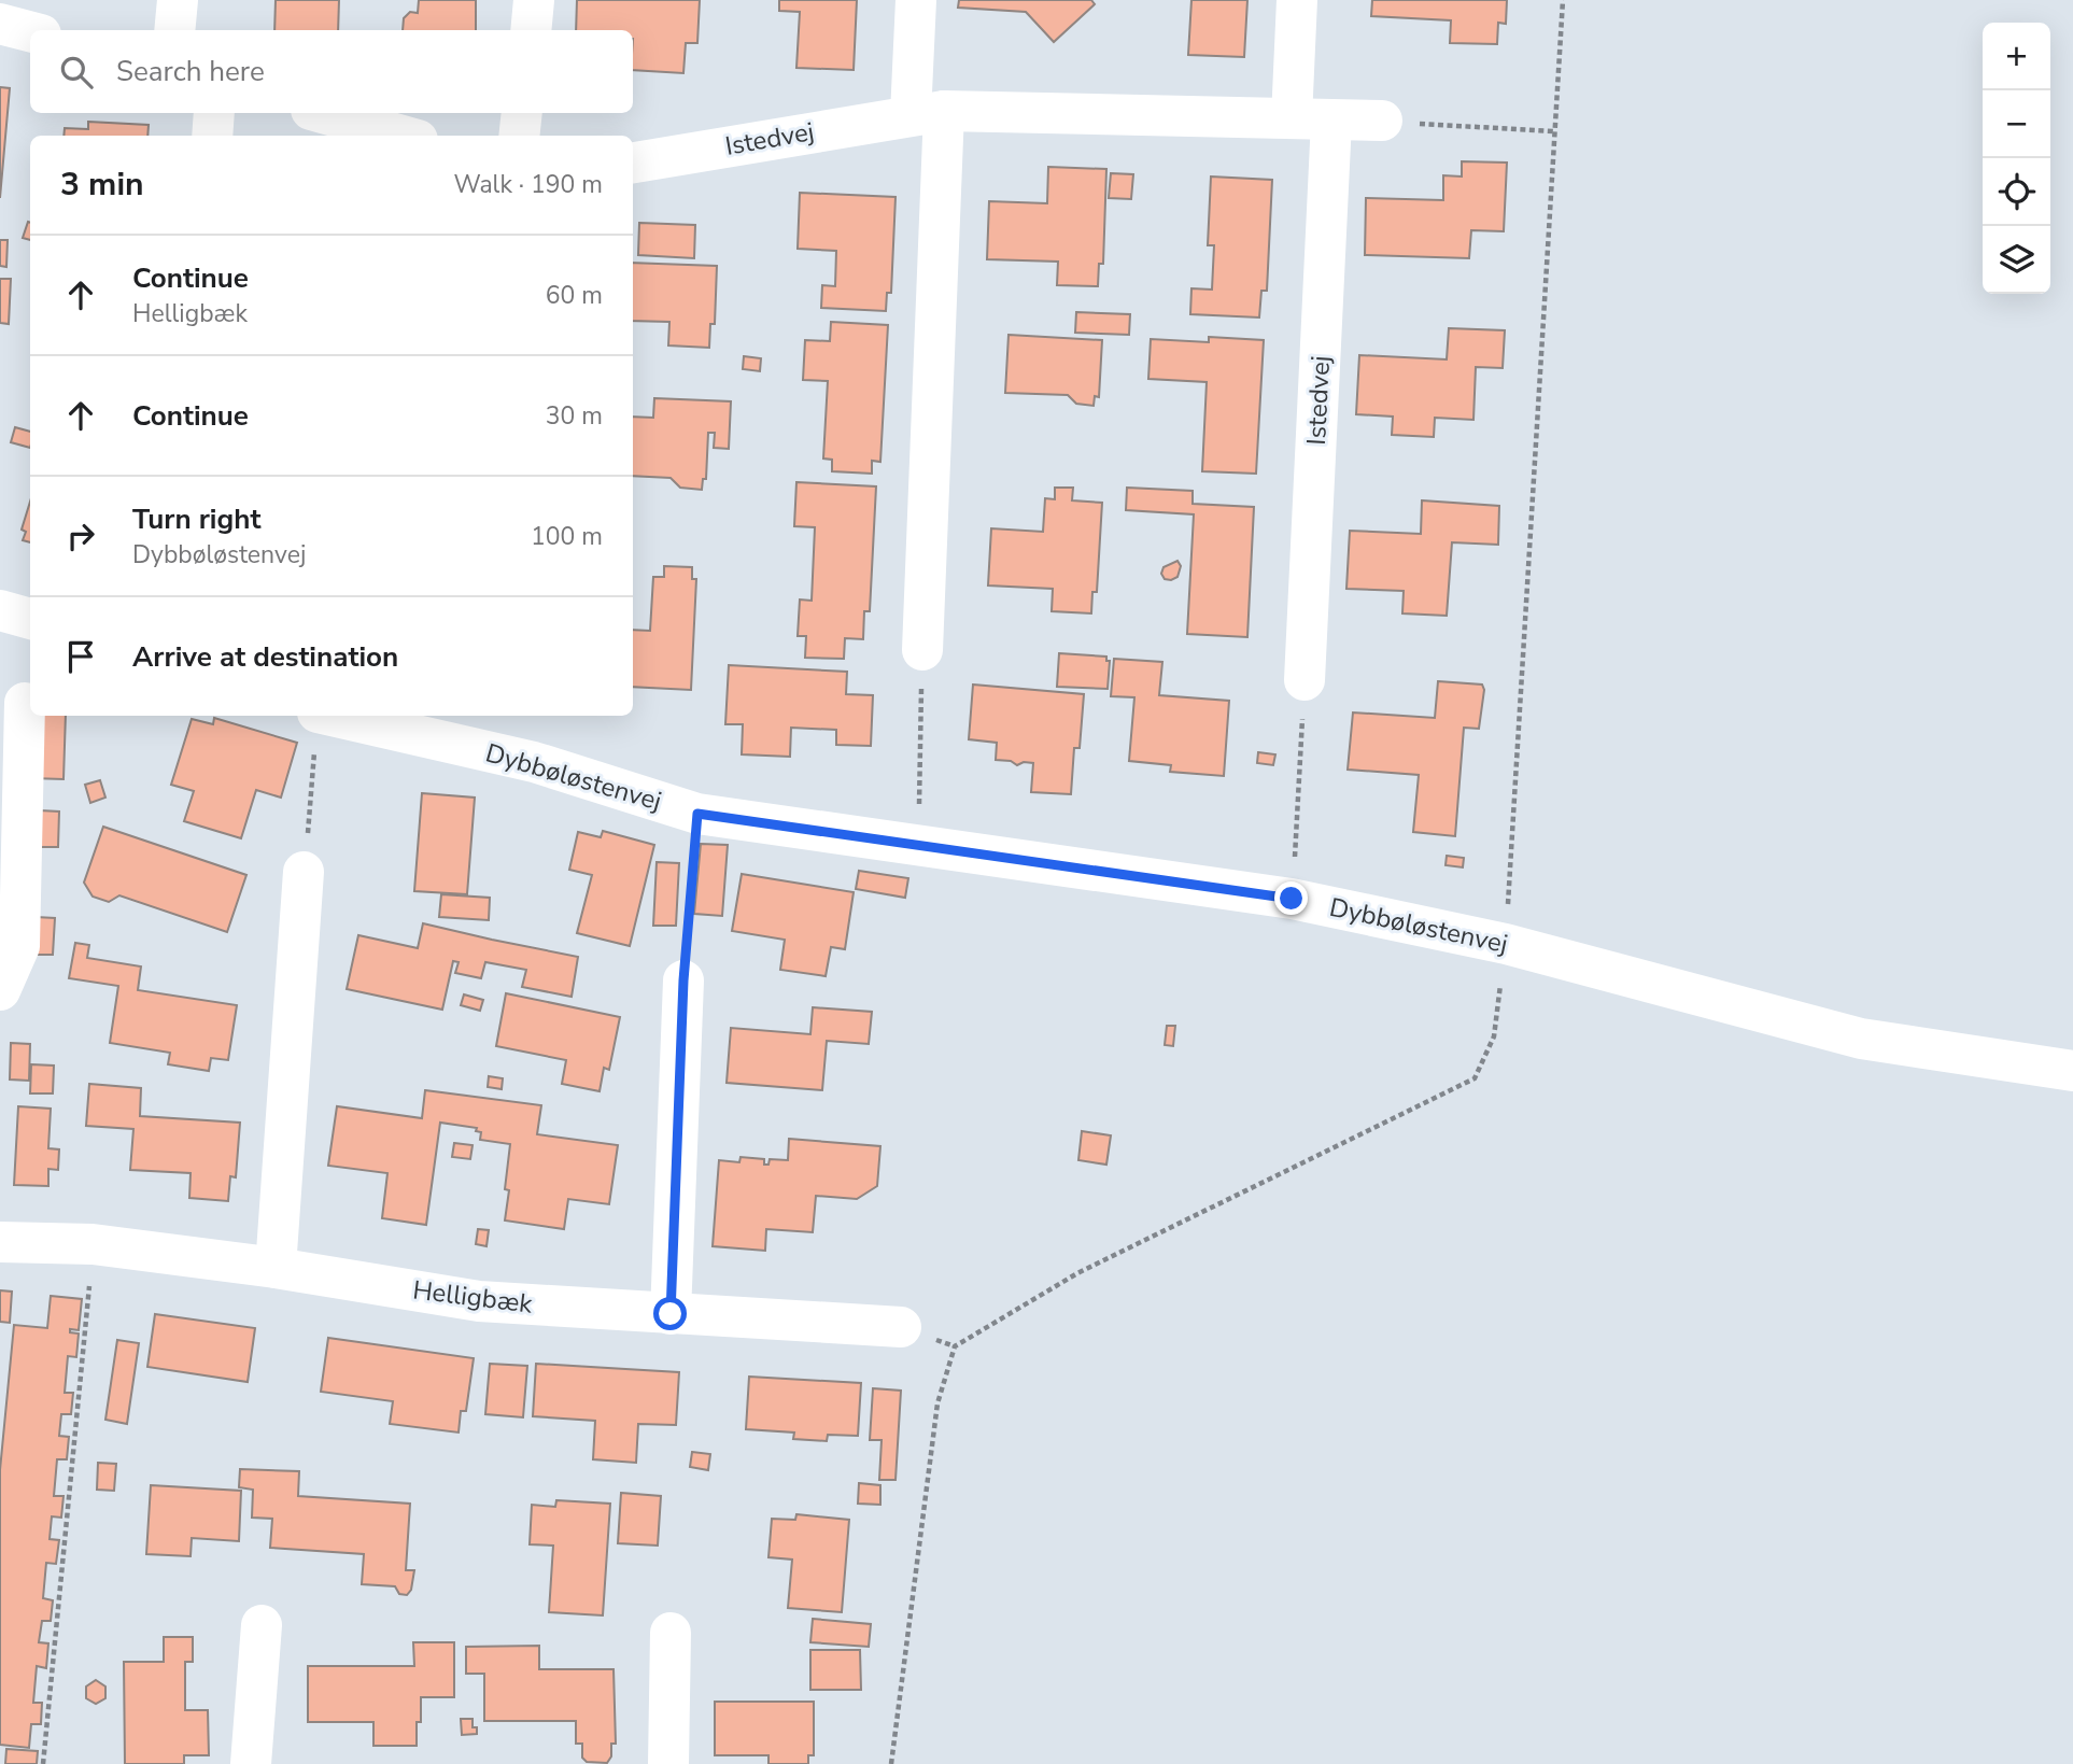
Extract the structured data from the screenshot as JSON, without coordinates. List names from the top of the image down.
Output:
{
  "streets": {
    "street": ["Istedvej", "Dybbøløstenvej", "Helligbæk"]
  },
  "page": {
    "map_buttons": ["+", "−"],
    "search": "Search here",
    "heading": ["3 min", "Walk · 190 m"],
    "list": [
      ["Continue", "Helligbæk", "60 m"],
      ["Continue", "30 m"],
      ["Turn right", "Dybbøløstenvej", "100 m"],
      "Arrive at destination"
    ]
  }
}
